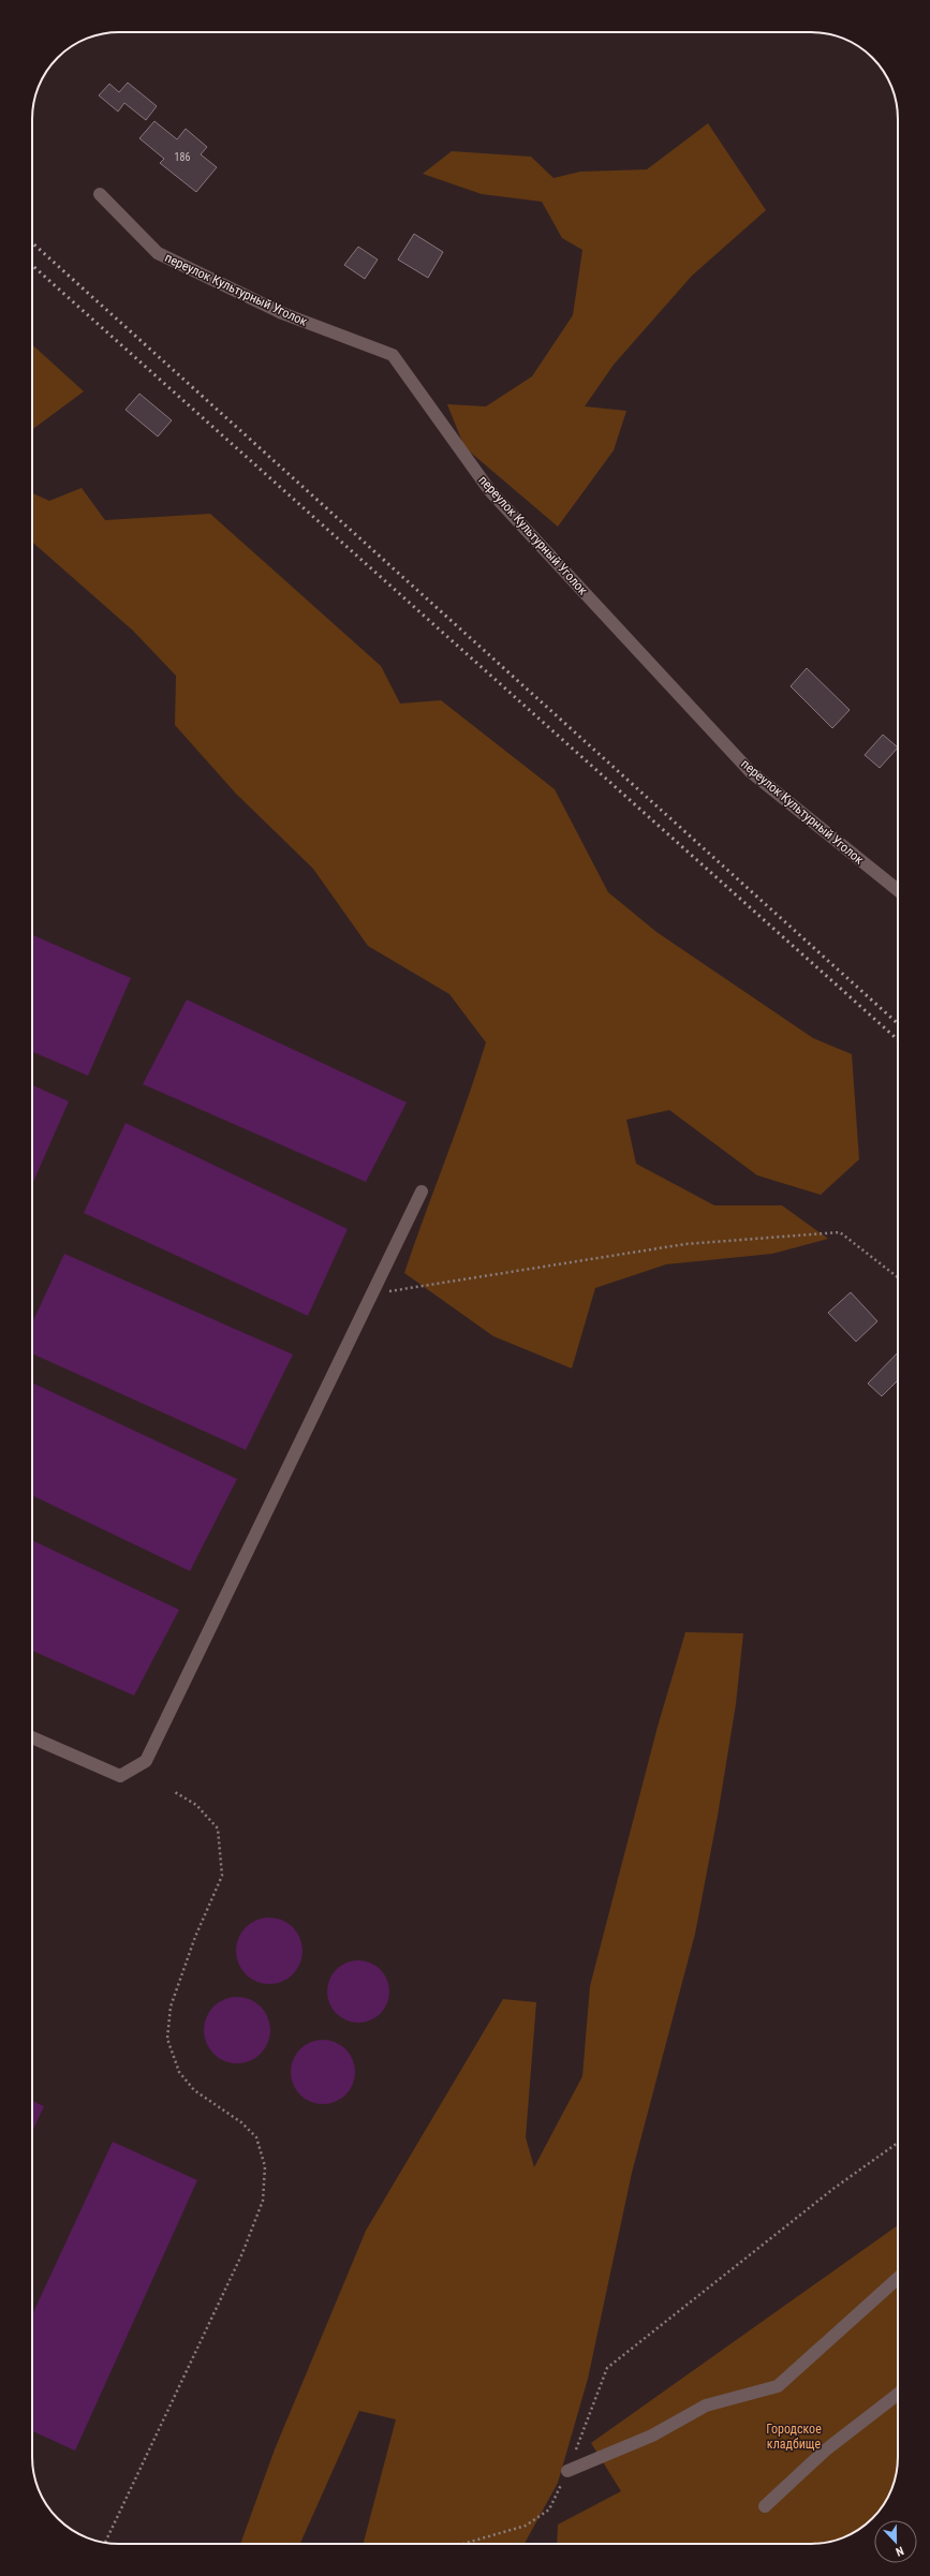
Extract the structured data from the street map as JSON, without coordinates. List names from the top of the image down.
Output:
{
  "streets": {
    "street": ["переулок Культурный Уголок"]
  },
  "parks": ["Городское кладбище"],
  "house_numbers": ["186"],
  "north": "bottom"
}
